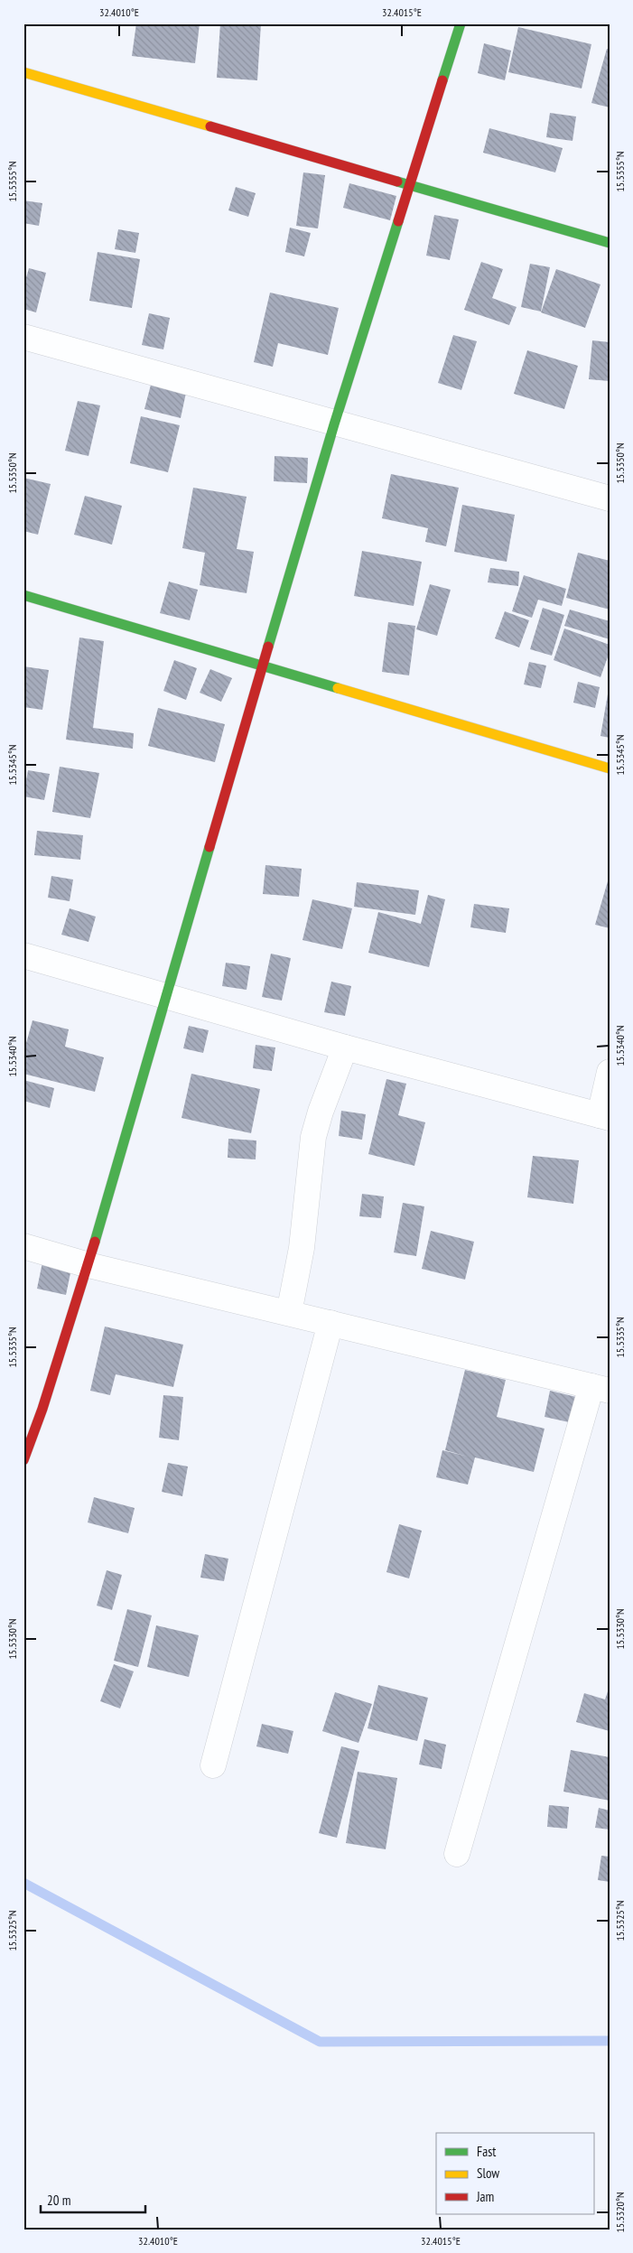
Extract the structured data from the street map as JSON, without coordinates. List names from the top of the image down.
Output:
{
  "legend": ["Fast", "Slow", "Jam"],
  "scale_bar": "20 m",
  "coordinates": [
    "32.4010°E",
    "32.4015°E",
    "15.5355°N",
    "15.5350°N",
    "15.5345°N",
    "15.5340°N",
    "15.5335°N",
    "15.5330°N",
    "15.5325°N",
    "15.5320°N"
  ]
}
